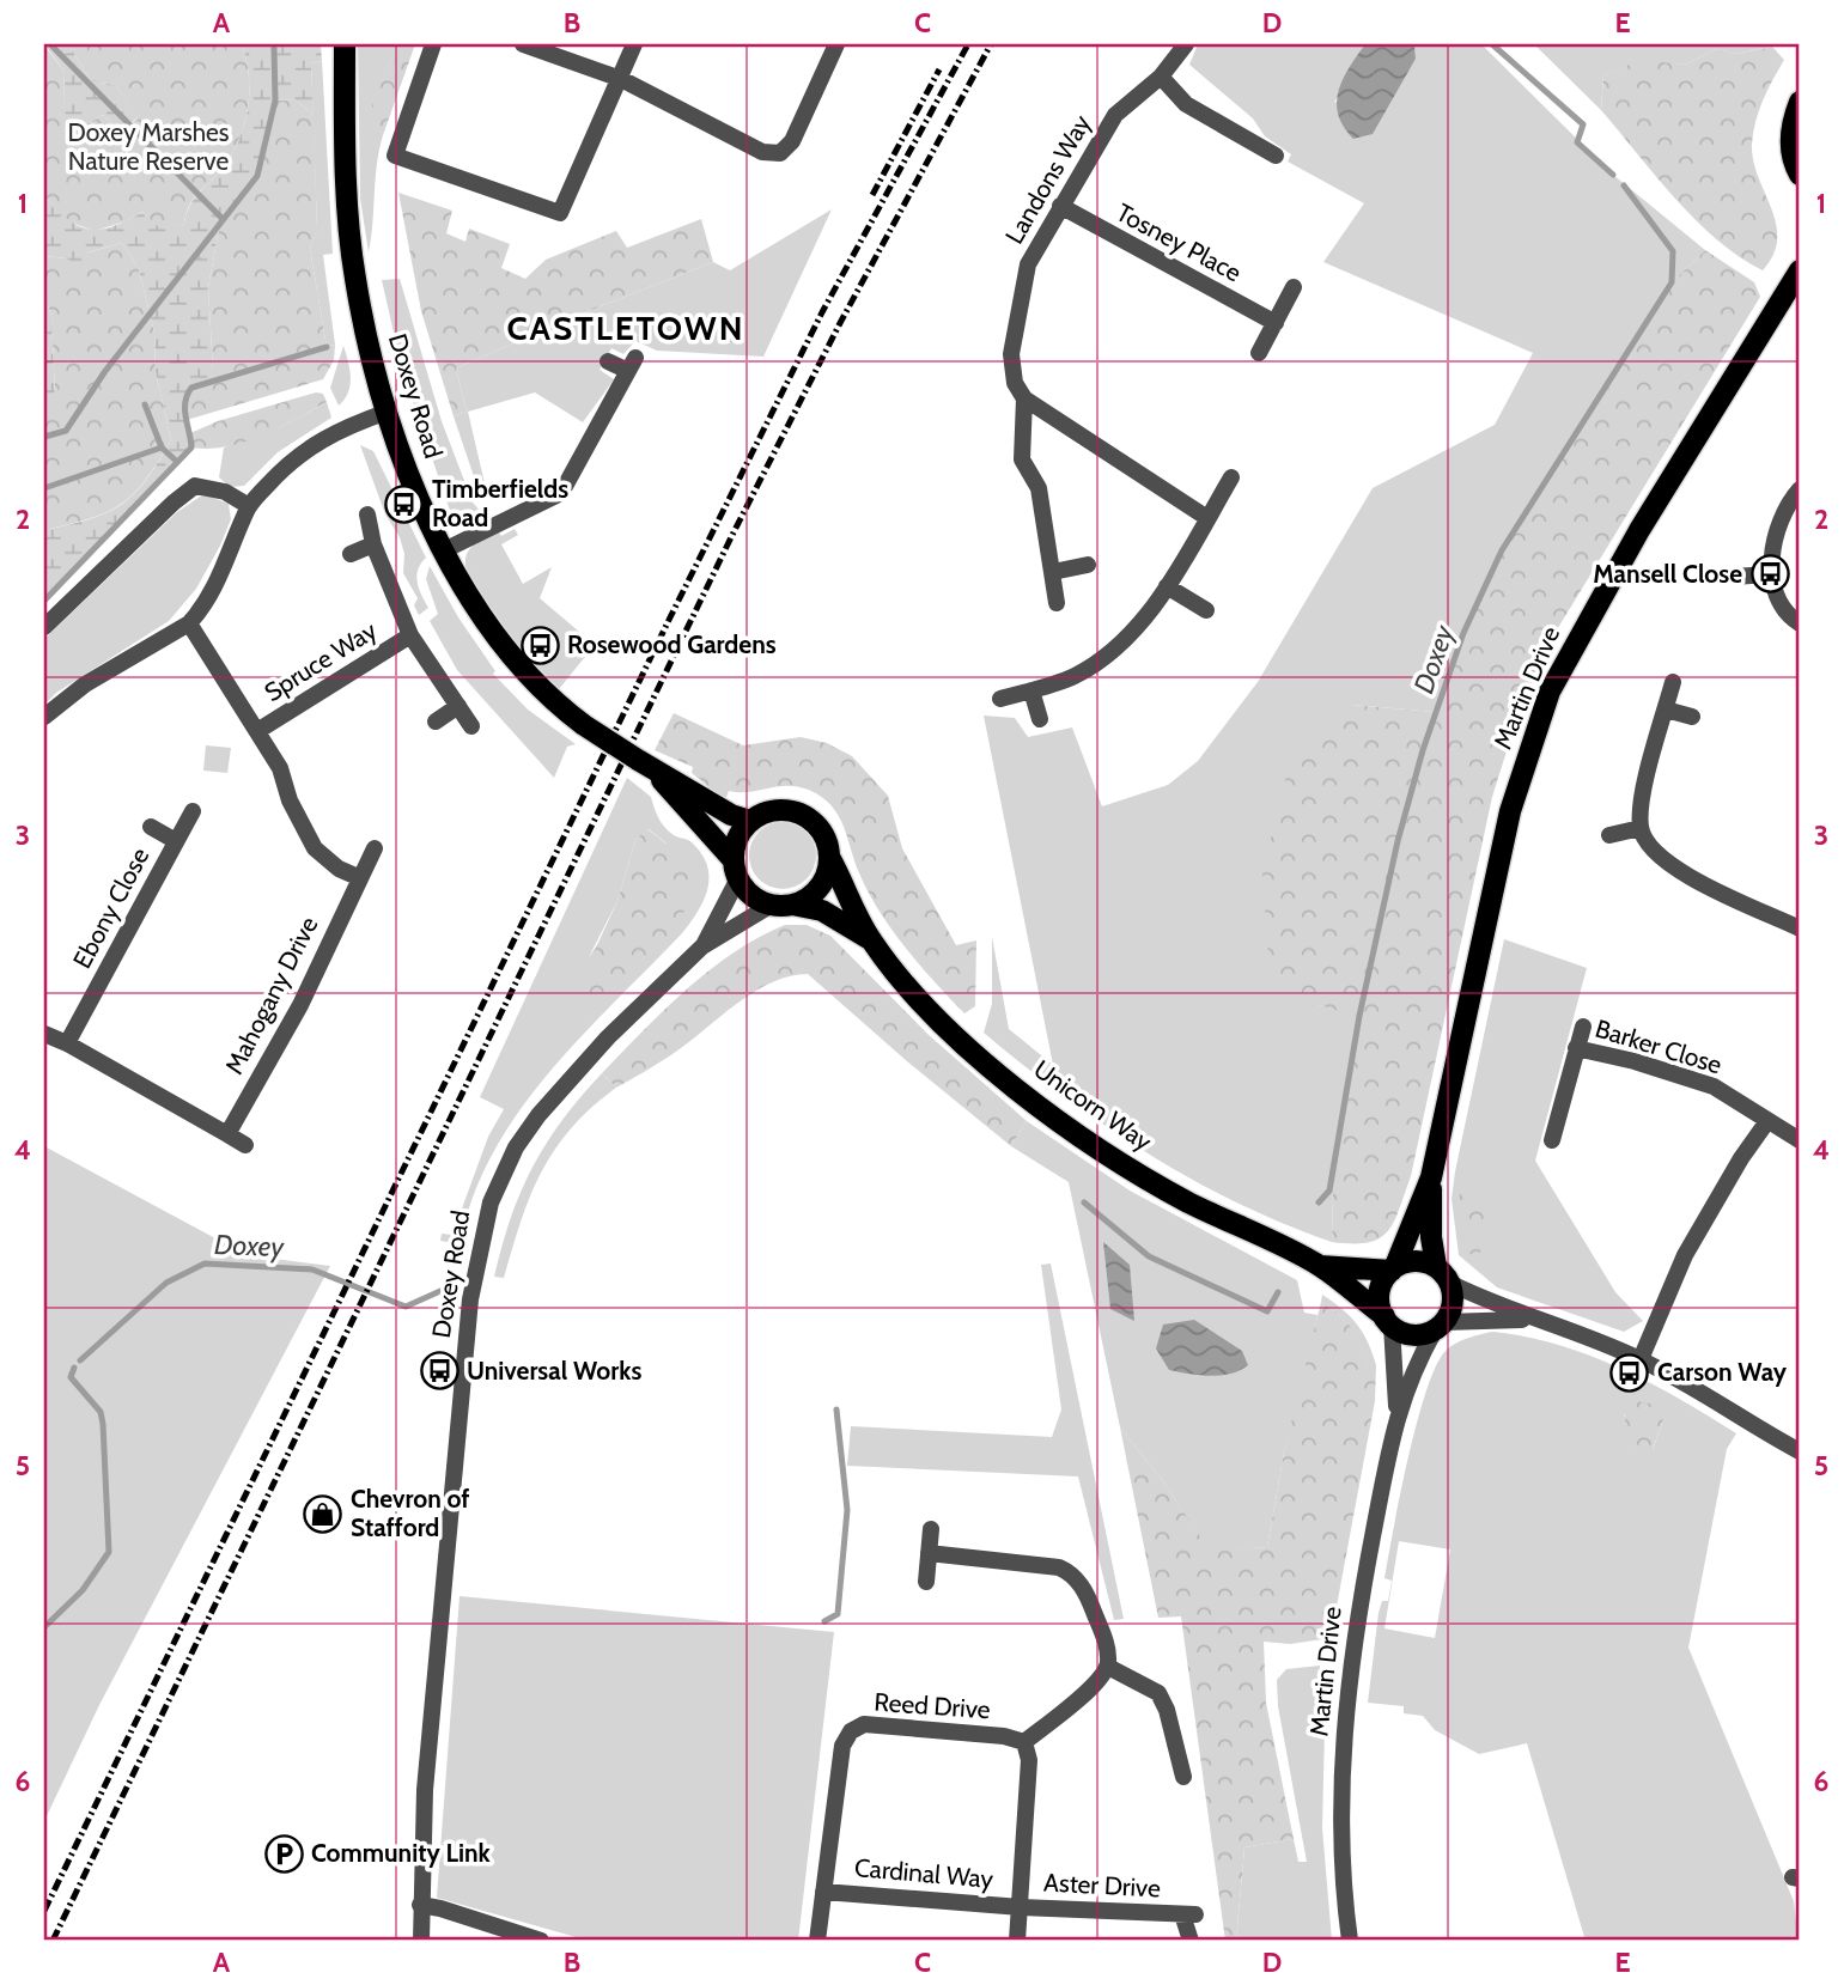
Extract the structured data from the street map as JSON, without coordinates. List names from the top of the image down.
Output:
{
  "streets": {
    "main road": ["Doxey Road", "Martin Drive", "Unicorn Way"],
    "street": [
      "Landons Way",
      "Tosney Place",
      "Spruce Way",
      "Ebony Close",
      "Mahogany Drive",
      "Barker Close",
      "Reed Drive",
      "Cardinal Way",
      "Aster Drive"
    ]
  },
  "crossings": [
    ["Landons Way", "Tosney Place"],
    ["Doxey Road", "Unicorn Way"],
    ["Martin Drive", "Unicorn Way"],
    ["Reed Drive", "Cardinal Way"],
    ["Cardinal Way", "Aster Drive"]
  ],
  "districts": ["CASTLETOWN"],
  "water": ["Doxey"],
  "parks": ["Doxey Marshes Nature Reserve"],
  "places": {
    "bus stop": [
      "Timberfields Road",
      "Mansell Close",
      "Rosewood Gardens",
      "Universal Works",
      "Carson Way"
    ],
    "shop": ["Chevron of Stafford"],
    "parking": ["Community Link"]
  },
  "grid": {
    "columns": [
      "A",
      "B",
      "C",
      "D",
      "E"
    ],
    "rows": [
      "1",
      "2",
      "3",
      "4",
      "5",
      "6"
    ]
  }
}
